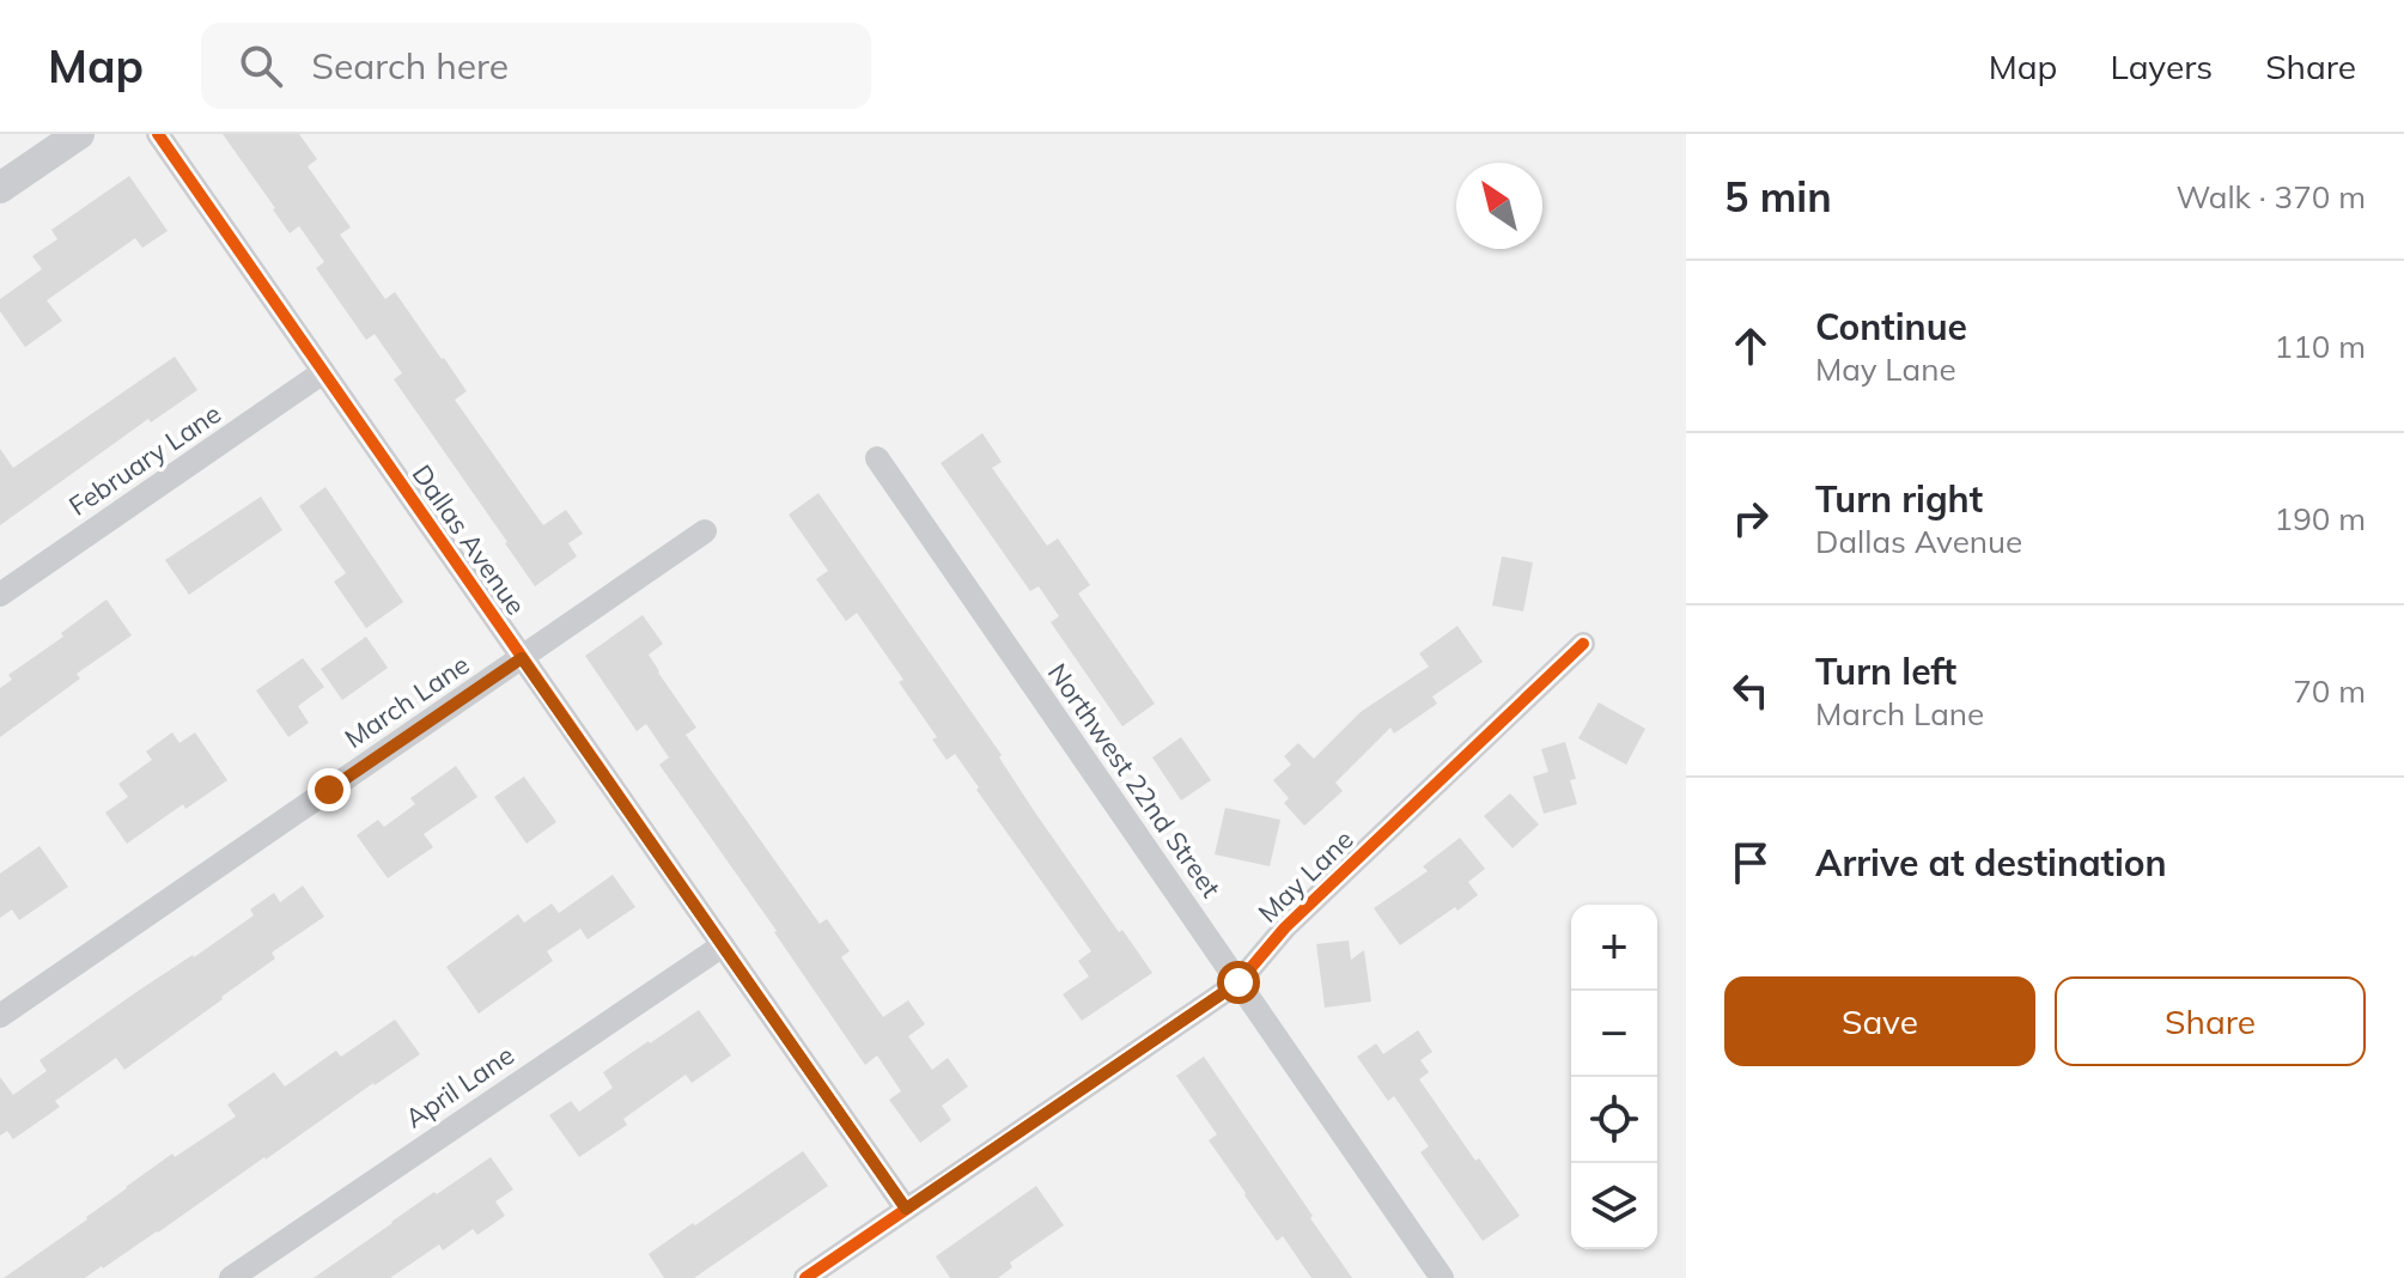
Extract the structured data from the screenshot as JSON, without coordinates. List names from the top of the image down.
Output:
{
  "streets": {
    "street": [
      "February Lane",
      "Dallas Avenue",
      "March Lane",
      "Northwest 22nd Street",
      "May Lane",
      "April Lane"
    ]
  },
  "crossings": [
    ["February Lane", "Dallas Avenue"],
    ["Dallas Avenue", "March Lane"],
    ["Dallas Avenue", "May Lane"],
    ["Dallas Avenue", "April Lane"],
    ["Northwest 22nd Street", "May Lane"]
  ],
  "north": "top left",
  "page": {
    "header": "Map",
    "search": "Search here",
    "nav": ["Map", "Layers", "Share"],
    "heading": ["5 min", "Walk · 370 m"],
    "list": [
      ["Continue", "May Lane", "110 m"],
      ["Turn right", "Dallas Avenue", "190 m"],
      ["Turn left", "March Lane", "70 m"],
      "Arrive at destination"
    ],
    "map_buttons": ["+", "−"],
    "buttons": ["Save", "Share"]
  }
}
